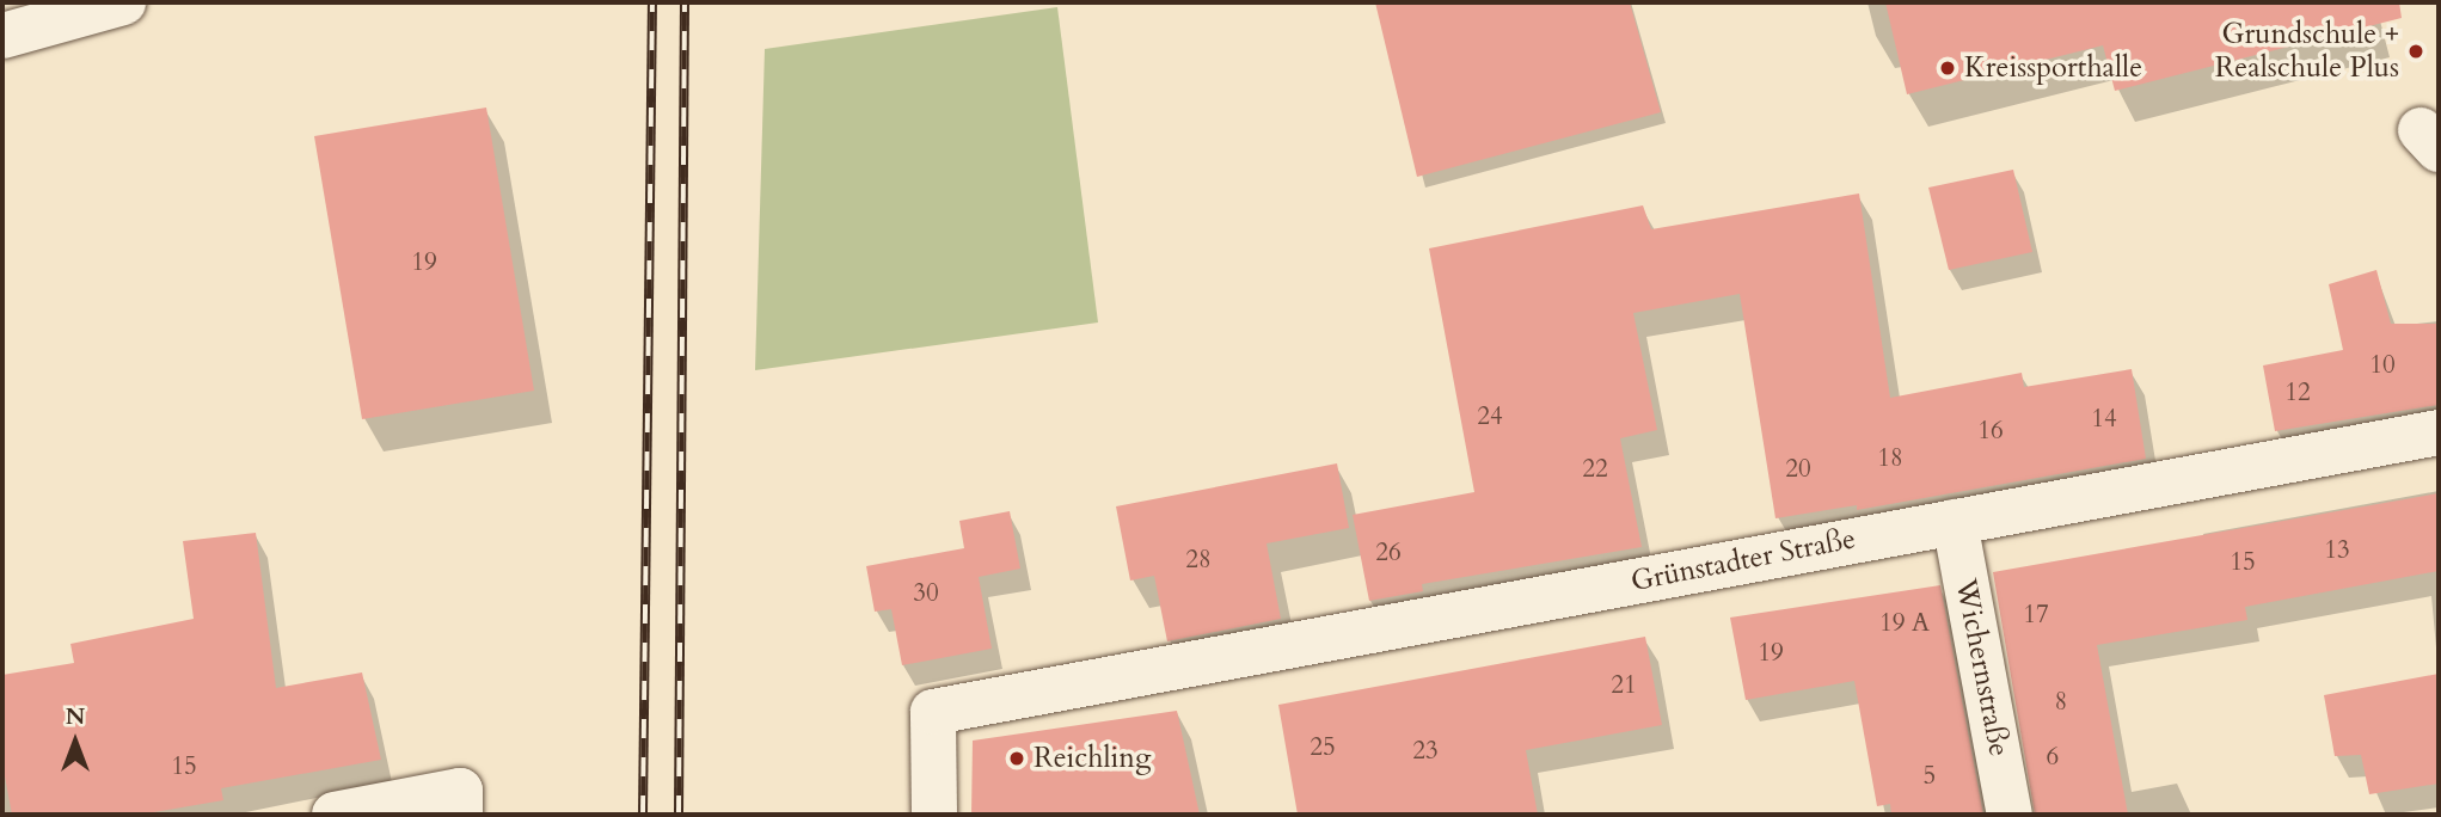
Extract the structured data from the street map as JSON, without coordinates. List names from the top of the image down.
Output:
{
  "streets": {
    "street": ["Grünstadter Straße", "Wichernstraße"]
  },
  "crossings": [
    ["Grünstadter Straße", "Wichernstraße"]
  ],
  "places": ["Grundschule + Realschule Plus", "Kreissporthalle", "Reichling"],
  "house_numbers": [
    "19",
    "10",
    "12",
    "24",
    "14",
    "16",
    "18",
    "22",
    "20",
    "13",
    "26",
    "28",
    "15",
    "30",
    "17",
    "19 A",
    "19",
    "21",
    "8",
    "25",
    "23",
    "6",
    "15",
    "5"
  ],
  "north": "top"
}
